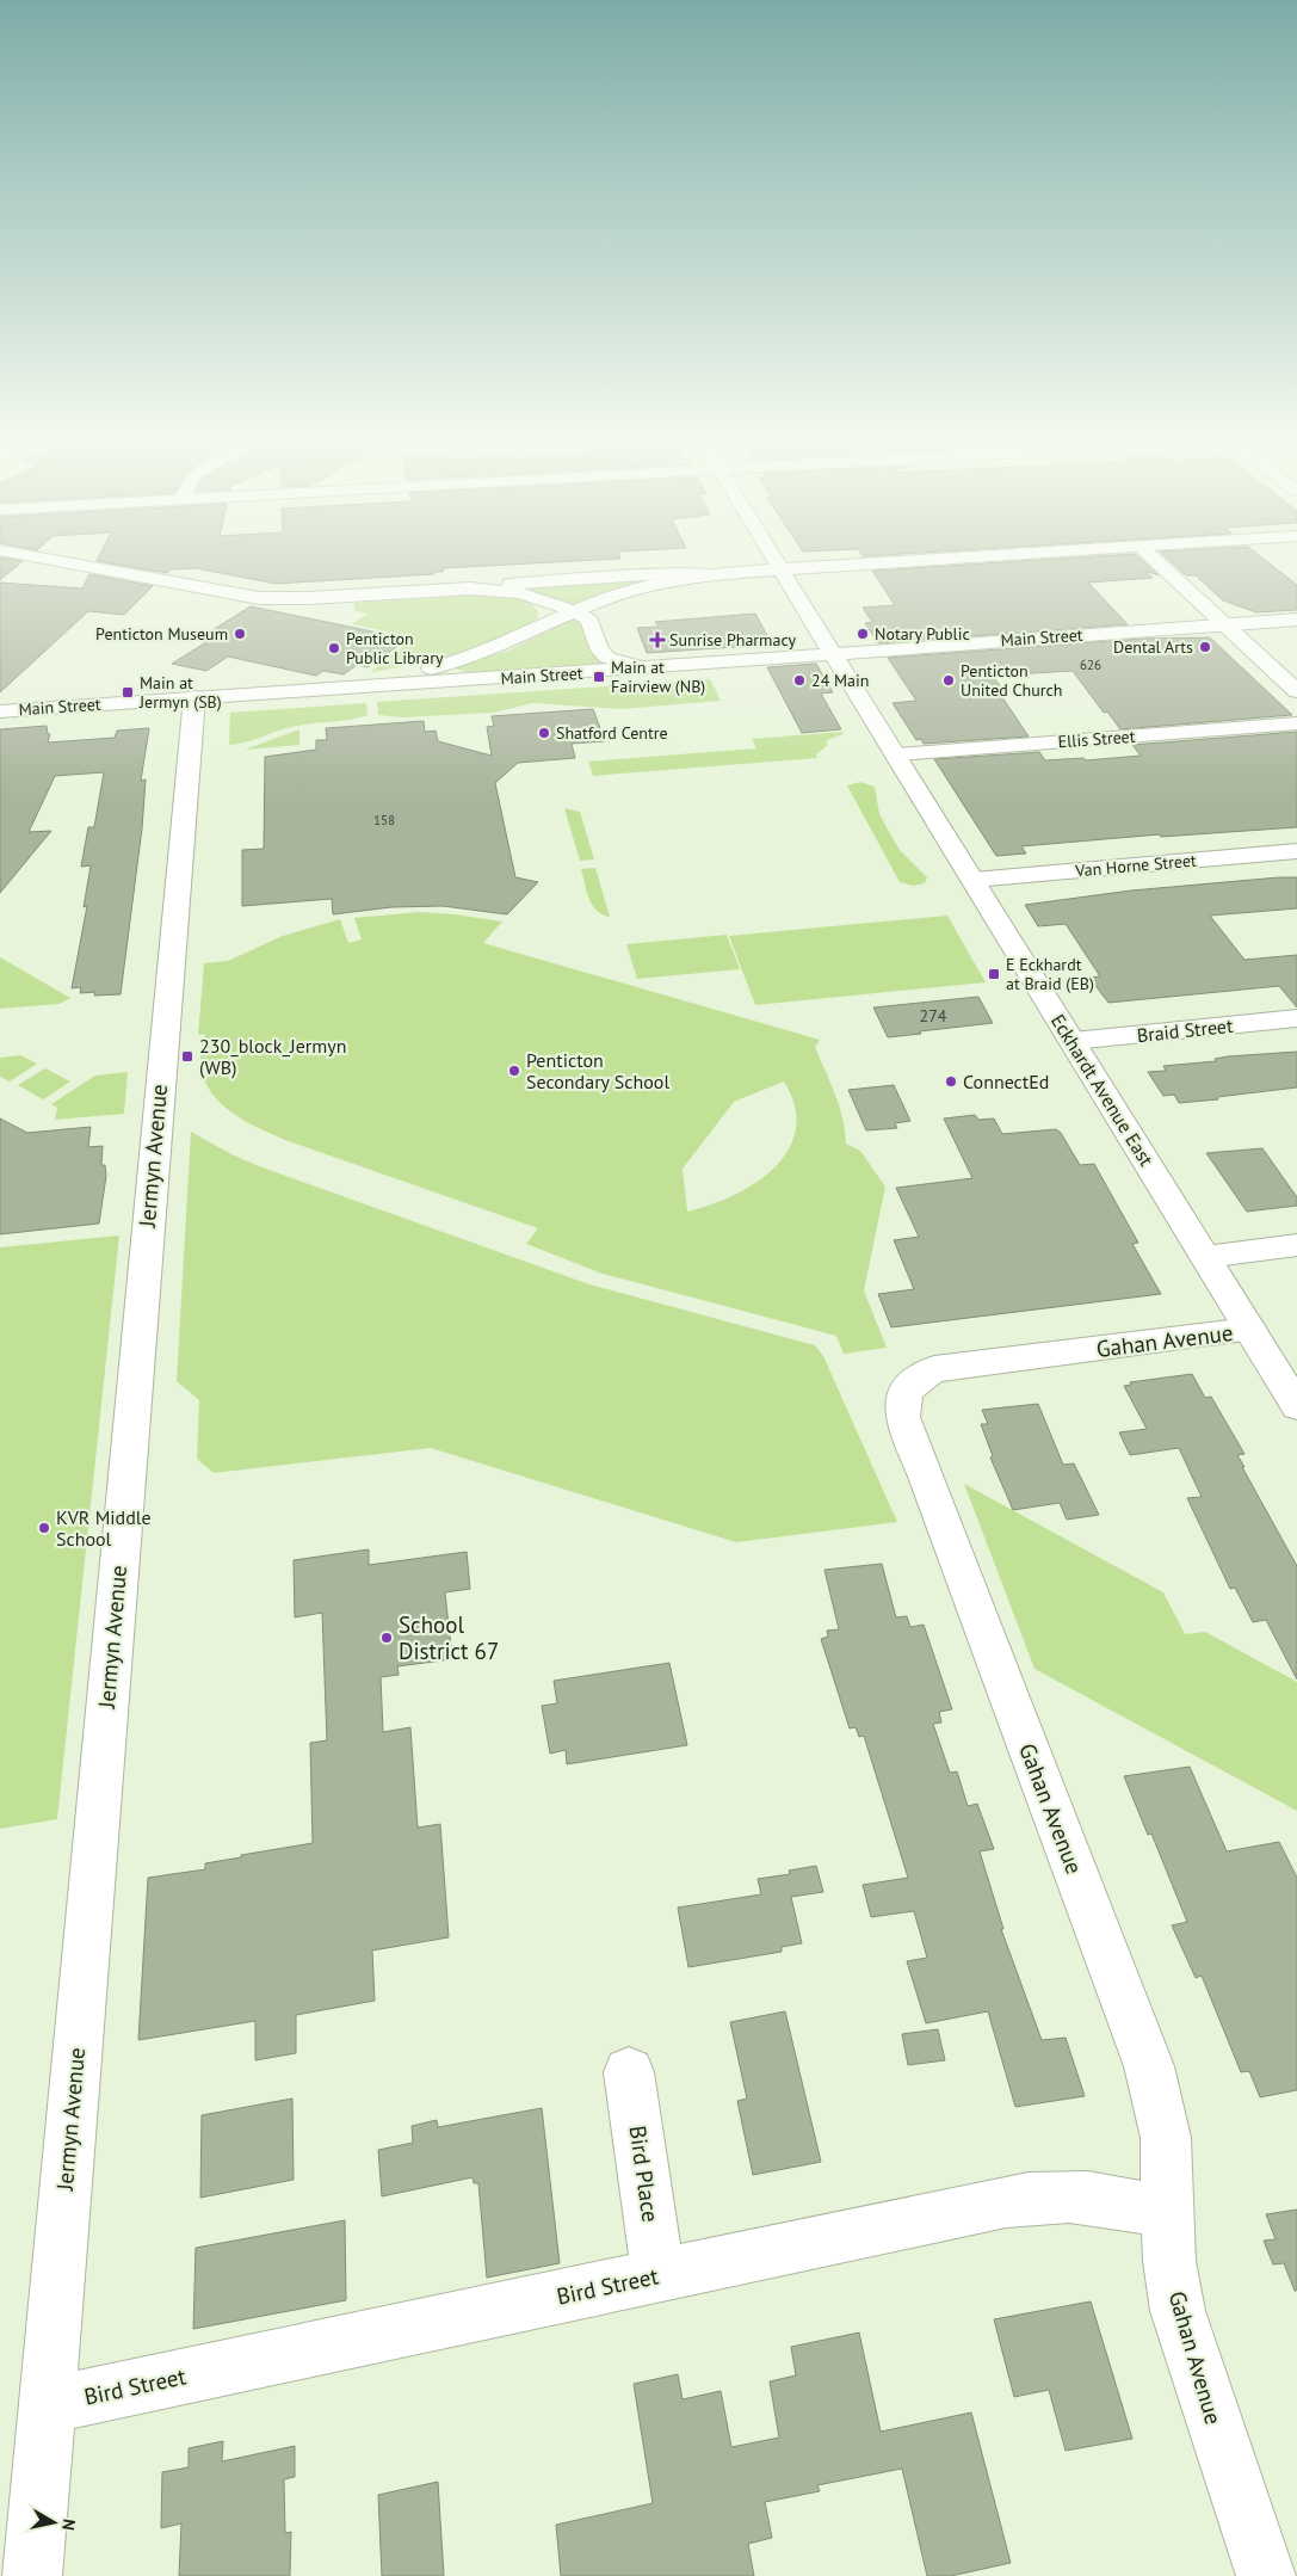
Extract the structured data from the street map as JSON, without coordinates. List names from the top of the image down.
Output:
{
  "streets": {
    "street": [
      "Main Street",
      "Ellis Street",
      "Van Horne Street",
      "Braid Street",
      "Eckhardt Avenue East",
      "Jermyn Avenue",
      "Gahan Avenue",
      "Bird Place",
      "Bird Street"
    ]
  },
  "crossings": [
    ["Main Street", "Eckhardt Avenue East"],
    ["Main Street", "Jermyn Avenue"],
    ["Ellis Street", "Eckhardt Avenue East"],
    ["Van Horne Street", "Eckhardt Avenue East"],
    ["Braid Street", "Eckhardt Avenue East"],
    ["Eckhardt Avenue East", "Gahan Avenue"],
    ["Jermyn Avenue", "Bird Street"],
    ["Gahan Avenue", "Bird Street"],
    ["Bird Place", "Bird Street"]
  ],
  "places": {
    "other": [
      "Penticton Museum",
      "Notary Public",
      "Dental Arts",
      "Penticton Public Library",
      "24 Main",
      "Penticton United Church",
      "Shatford Centre",
      "Penticton Secondary School",
      "ConnectEd",
      "KVR Middle School",
      "School District 67"
    ],
    "health": ["Sunrise Pharmacy"],
    "transit": [
      "Main at Fairview (NB)",
      "Main at Jermyn (SB)",
      "E Eckhardt at Braid (EB)",
      "230_block_Jermyn (WB)"
    ]
  },
  "house_numbers": ["626", "158", "274"],
  "north": "right"
}
